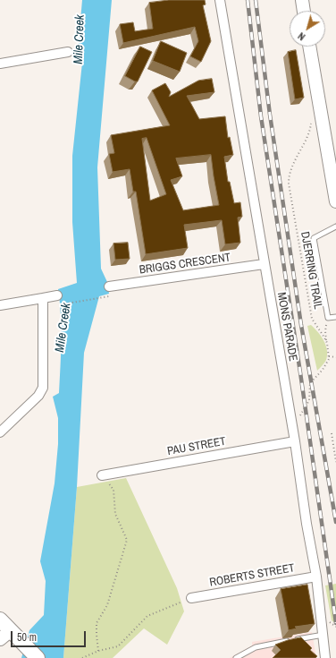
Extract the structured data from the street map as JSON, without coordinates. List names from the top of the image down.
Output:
{
  "streets": {
    "street": [
      "BRIGGS CRESCENT",
      "MONS PARADE",
      "PAU STREET",
      "ROBERTS STREET"
    ],
    "path": ["DJERRING TRAIL"]
  },
  "crossings": [
    ["BRIGGS CRESCENT", "MONS PARADE"],
    ["MONS PARADE", "PAU STREET"],
    ["MONS PARADE", "ROBERTS STREET"]
  ],
  "water": ["Mile Creek"],
  "scale_bar": "50 m",
  "north": "bottom left"
}
